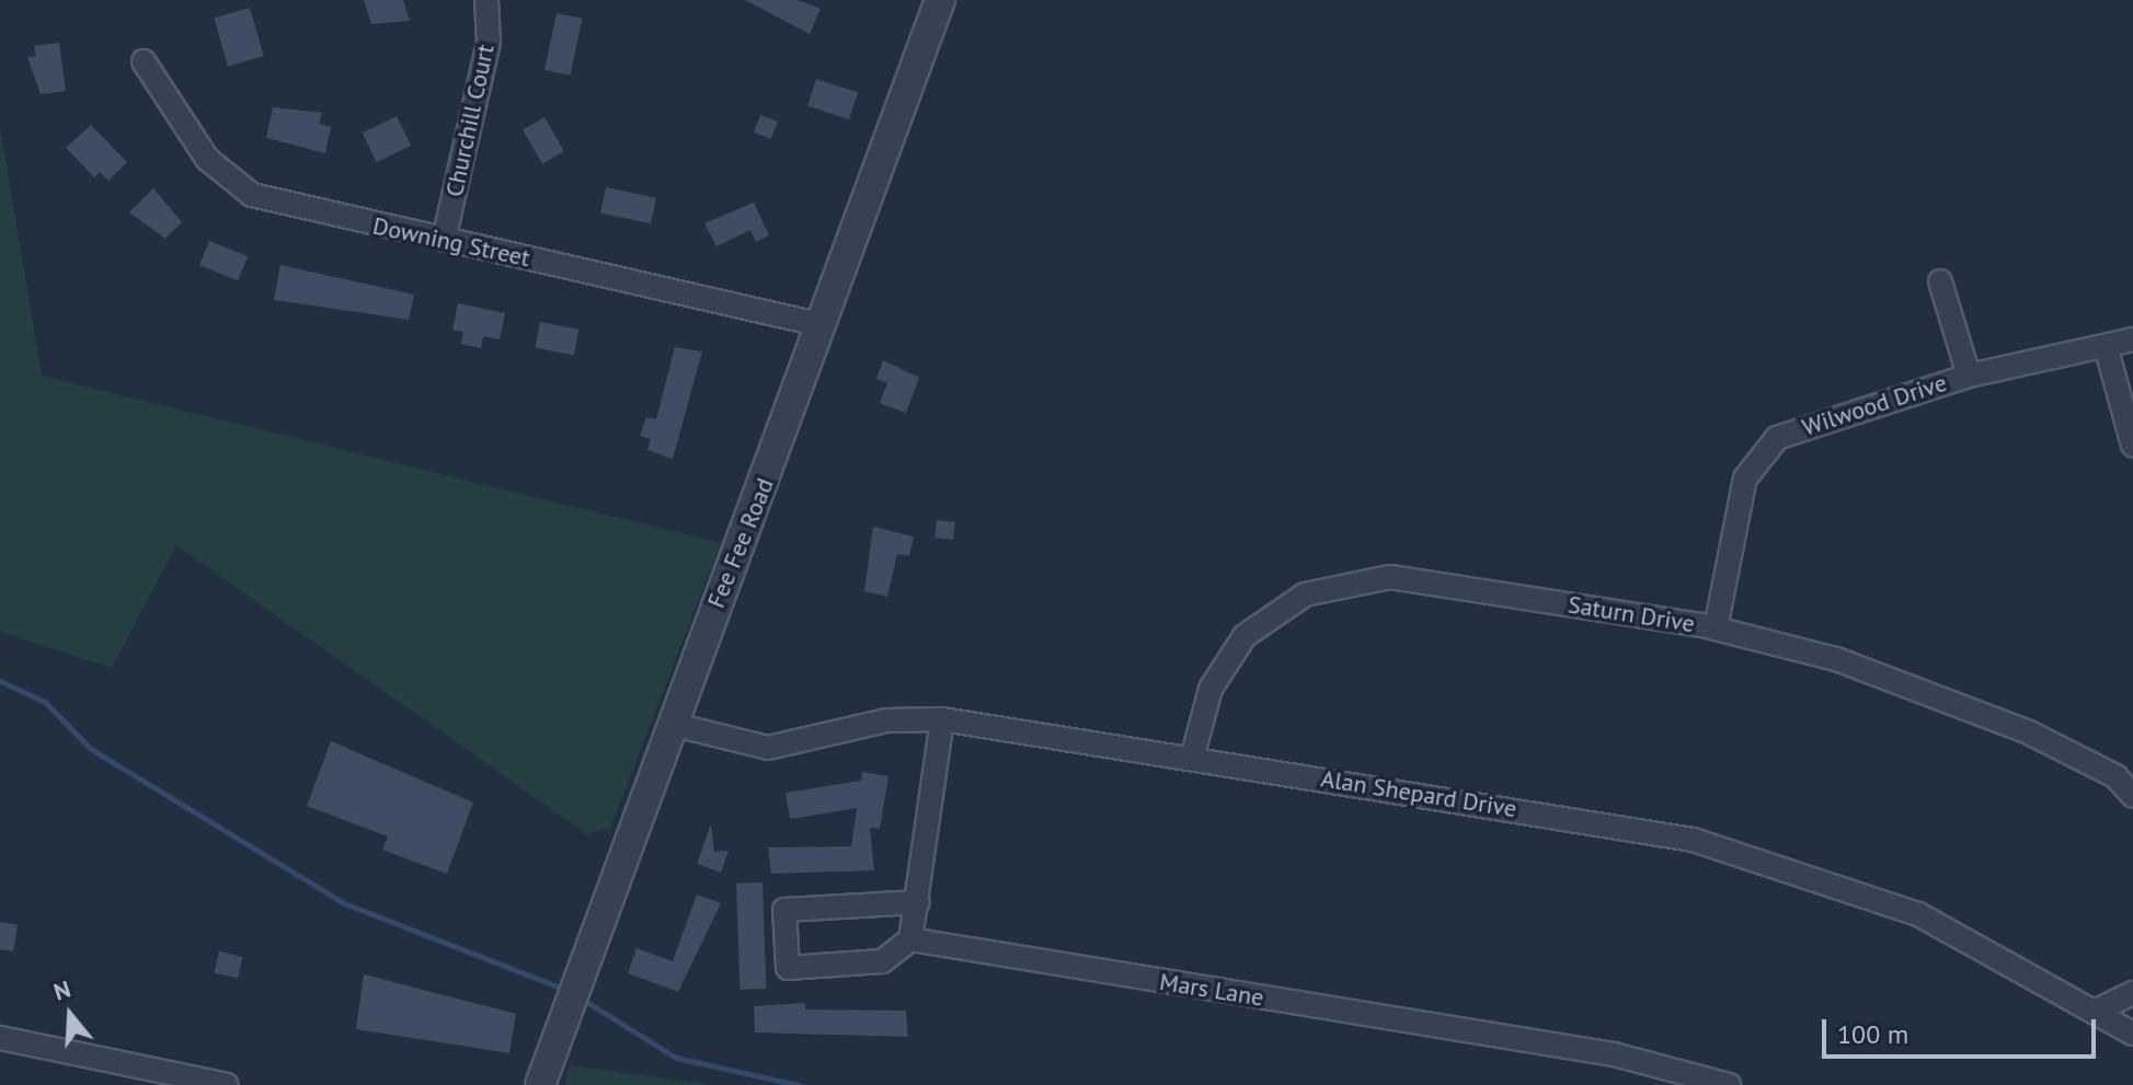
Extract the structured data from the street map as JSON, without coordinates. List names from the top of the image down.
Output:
{
  "streets": {
    "street": [
      "Churchill Court",
      "Downing Street",
      "Wilwood Drive",
      "Fee Fee Road",
      "Saturn Drive",
      "Alan Shepard Drive",
      "Mars Lane"
    ]
  },
  "crossings": [
    ["Churchill Court", "Downing Street"],
    ["Downing Street", "Fee Fee Road"],
    ["Wilwood Drive", "Saturn Drive"],
    ["Fee Fee Road", "Alan Shepard Drive"],
    ["Saturn Drive", "Alan Shepard Drive"]
  ],
  "scale_bar": "100 m",
  "north": "top"
}
